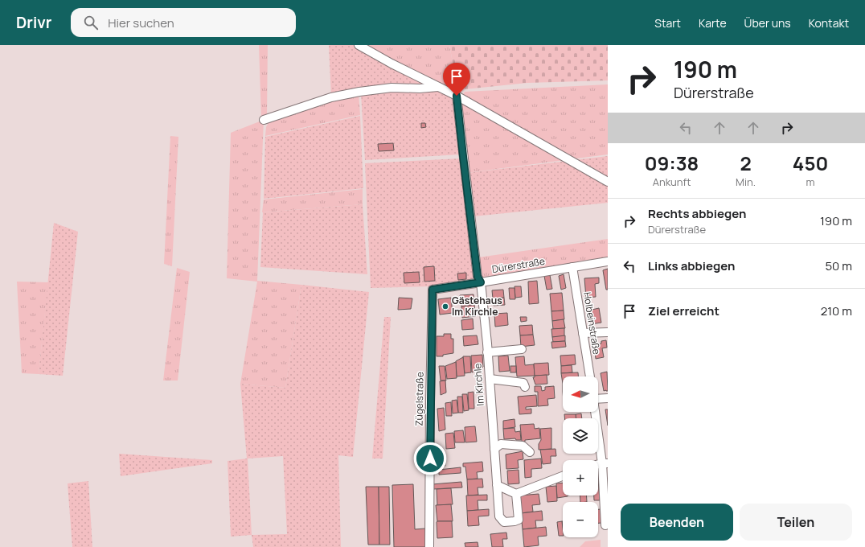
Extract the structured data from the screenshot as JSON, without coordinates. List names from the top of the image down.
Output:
{
  "streets": {
    "street": [
      "Dürerstraße",
      "Holbeinstraße",
      "Im Kirchle",
      "Zügelstraße"
    ]
  },
  "crossings": [
    ["Dürerstraße", "Holbeinstraße"],
    ["Dürerstraße", "Im Kirchle"],
    ["Dürerstraße", "Zügelstraße"]
  ],
  "places": ["Gästehaus Im Kirchle"],
  "north": "left",
  "page": {
    "header": "Drivr",
    "search": "Hier suchen",
    "nav": [
      "Start",
      "Karte",
      "Über uns",
      "Kontakt"
    ],
    "turn": ["190 m", "Dürerstraße"],
    "eta": [
      "09:38",
      "Ankunft",
      "2",
      "Min.",
      "450",
      "m"
    ],
    "list": [
      {
        "name": "Rechts abbiegen",
        "note": "Dürerstraße",
        "value": "190 m"
      },
      {
        "name": "Links abbiegen",
        "value": "50 m"
      },
      {
        "name": "Ziel erreicht",
        "value": "210 m"
      }
    ],
    "map_buttons": ["+", "−"],
    "buttons": ["Beenden", "Teilen"]
  }
}
